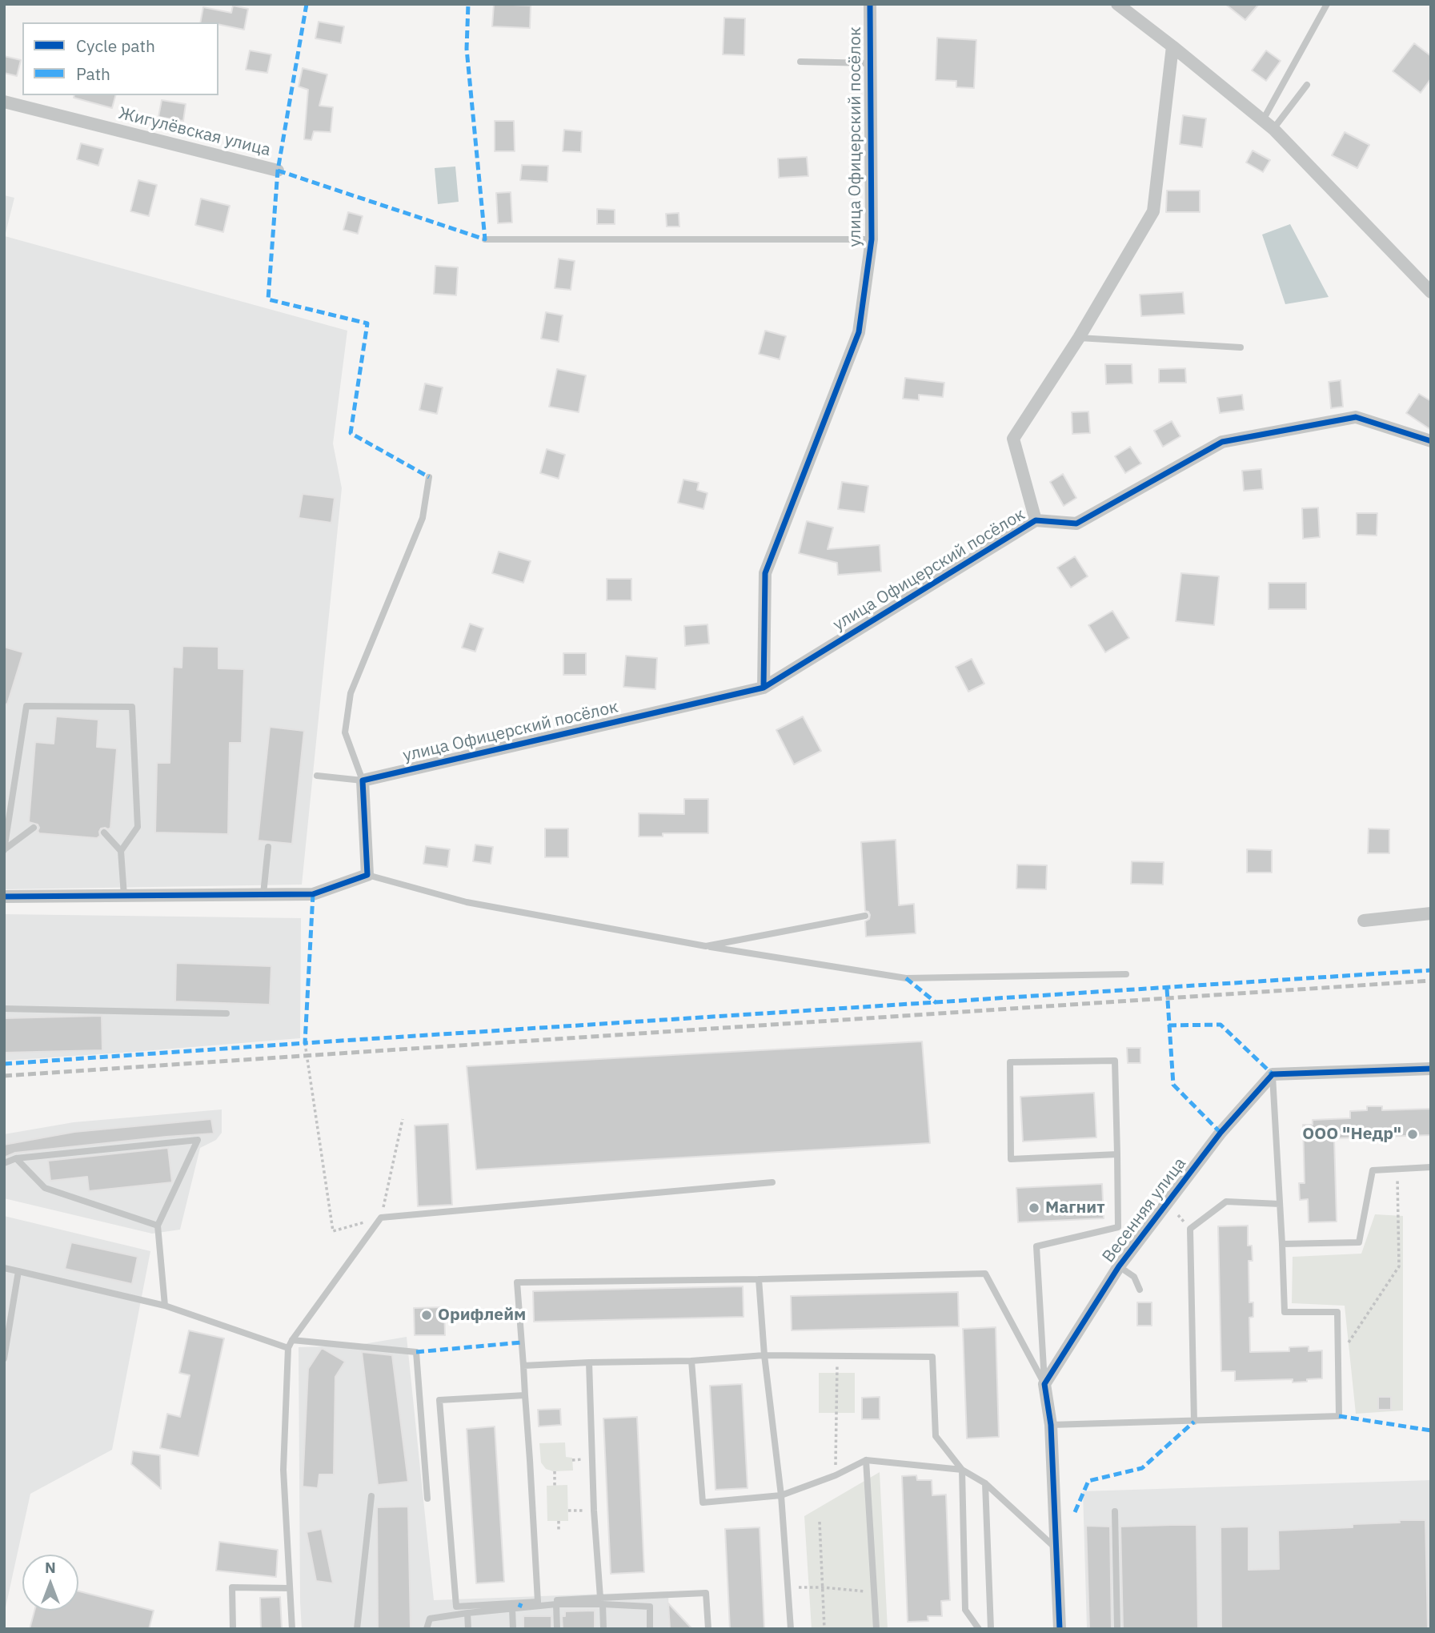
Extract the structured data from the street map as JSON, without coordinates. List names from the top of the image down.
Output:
{
  "streets": {
    "street": ["Жигулёвская улица", "улица Офицерский посёлок", "Весенняя улица"]
  },
  "places": ["ООО \"Недр\"", "Магнит", "Орифлейм"],
  "legend": ["Cycle path", "Path"],
  "north": "top"
}
